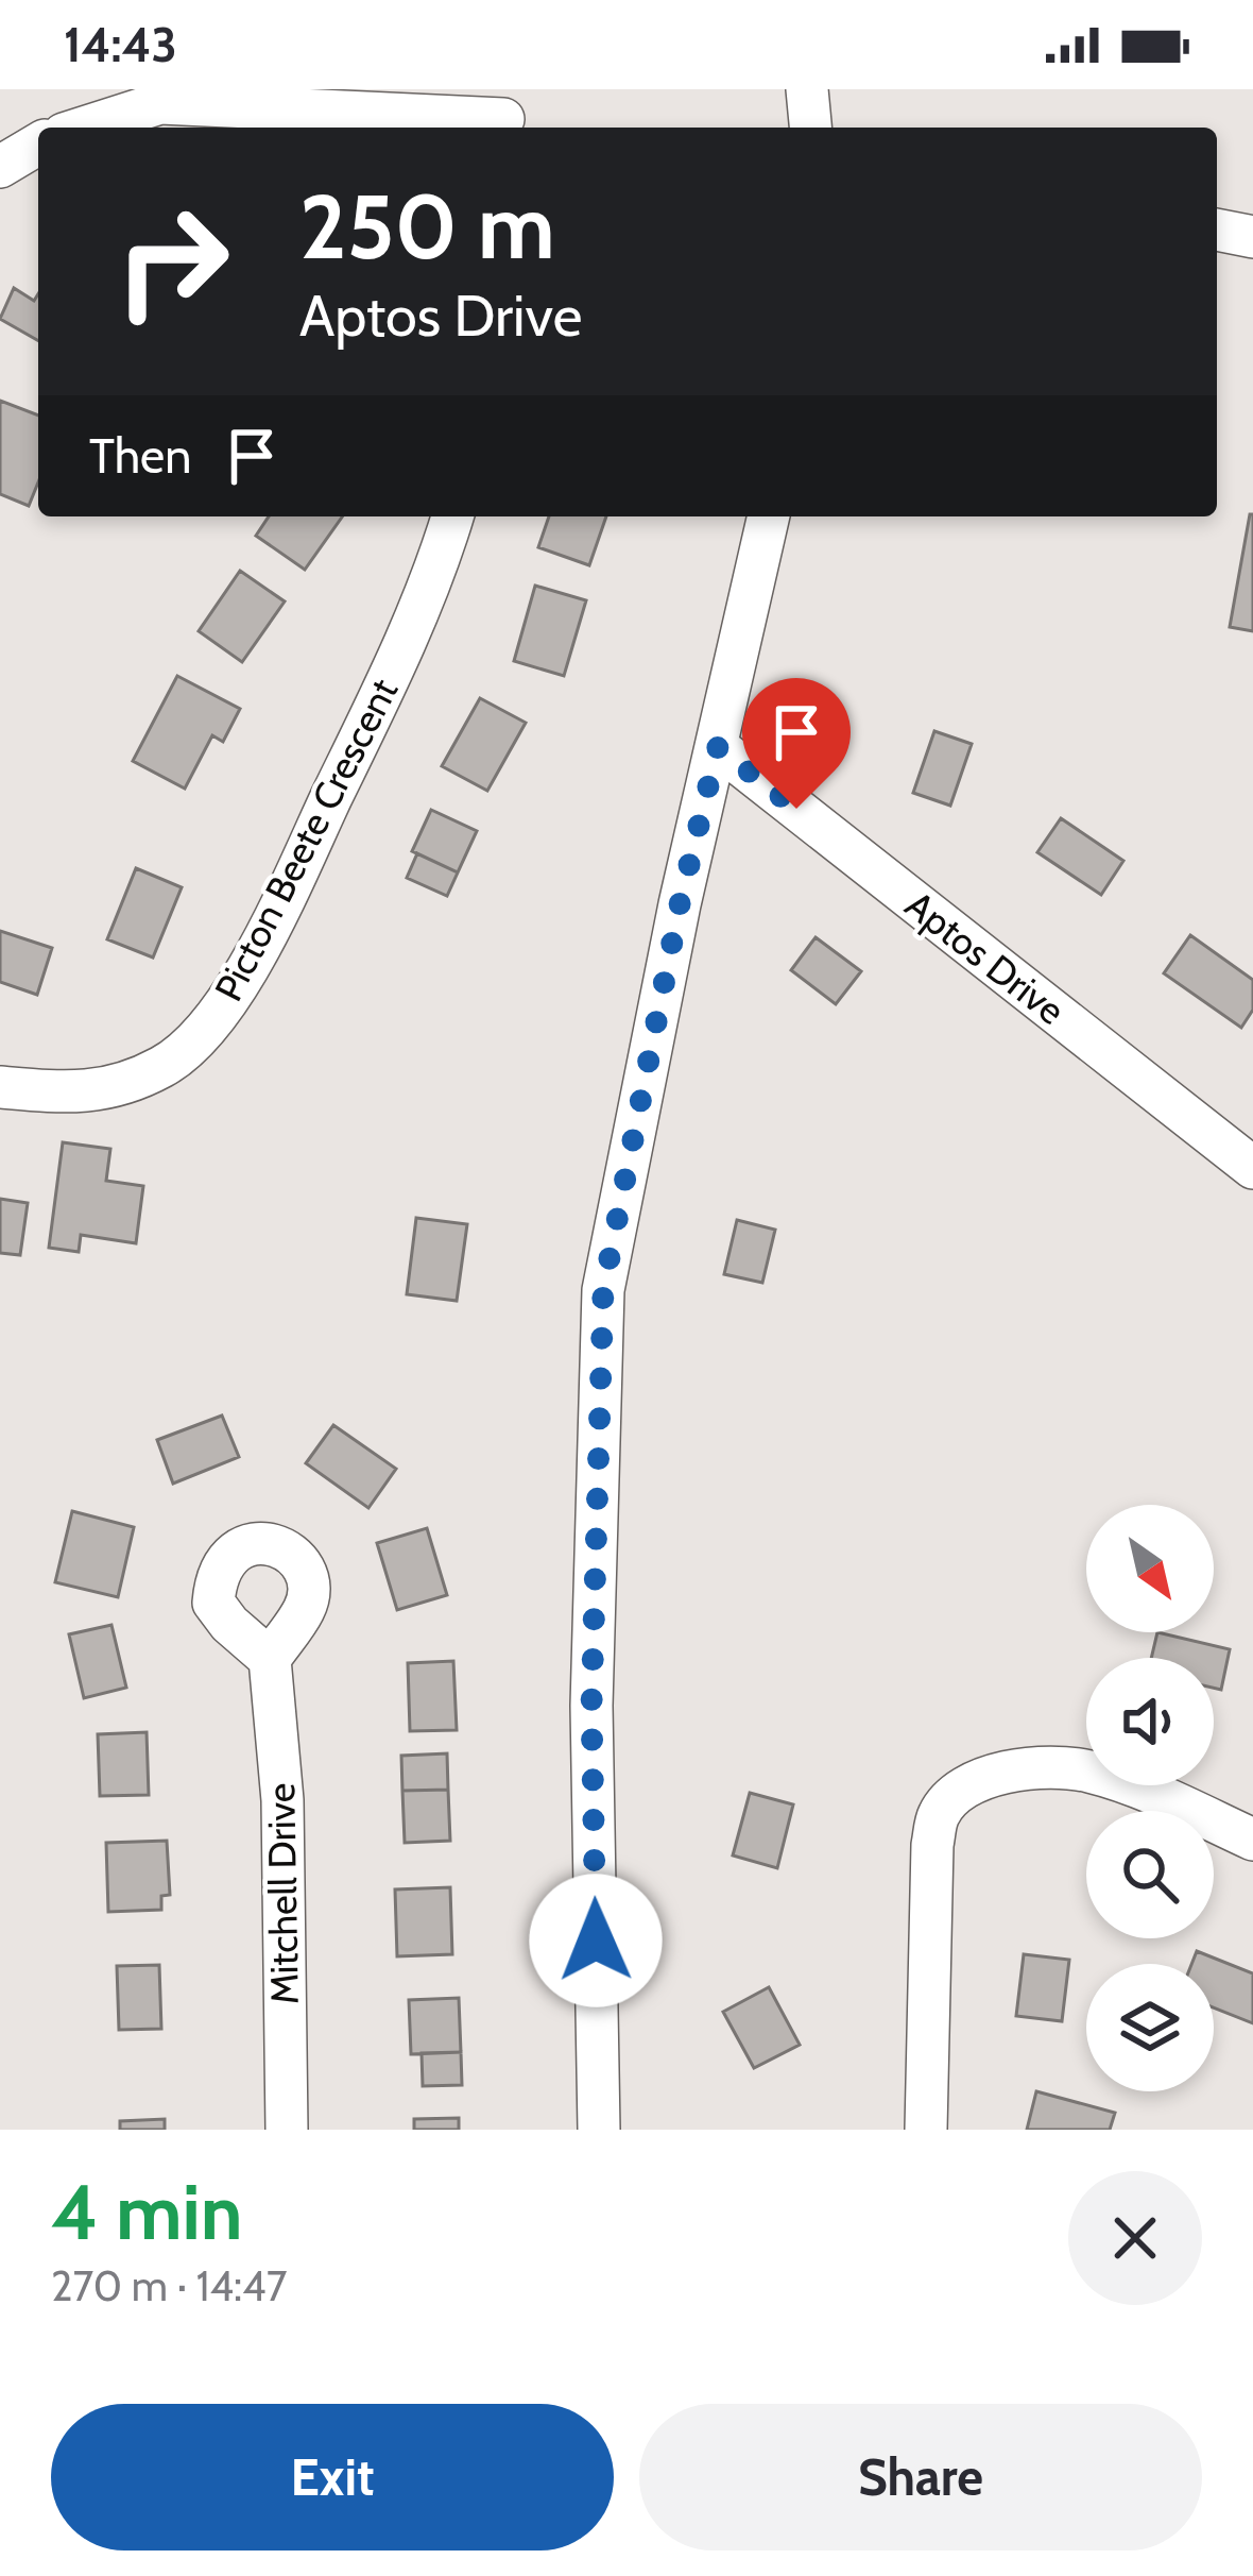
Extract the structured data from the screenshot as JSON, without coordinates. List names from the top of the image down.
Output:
{
  "streets": {
    "street": ["Picton Beete Crescent", "Aptos Drive", "Mitchell Drive"]
  },
  "north": "bottom right",
  "page": {
    "status": "14:43",
    "turn": ["250 m", "Aptos Drive"],
    "then": "Then",
    "heading": ["4 min", "270 m · 14:47"],
    "buttons": ["Exit", "Share"]
  }
}
